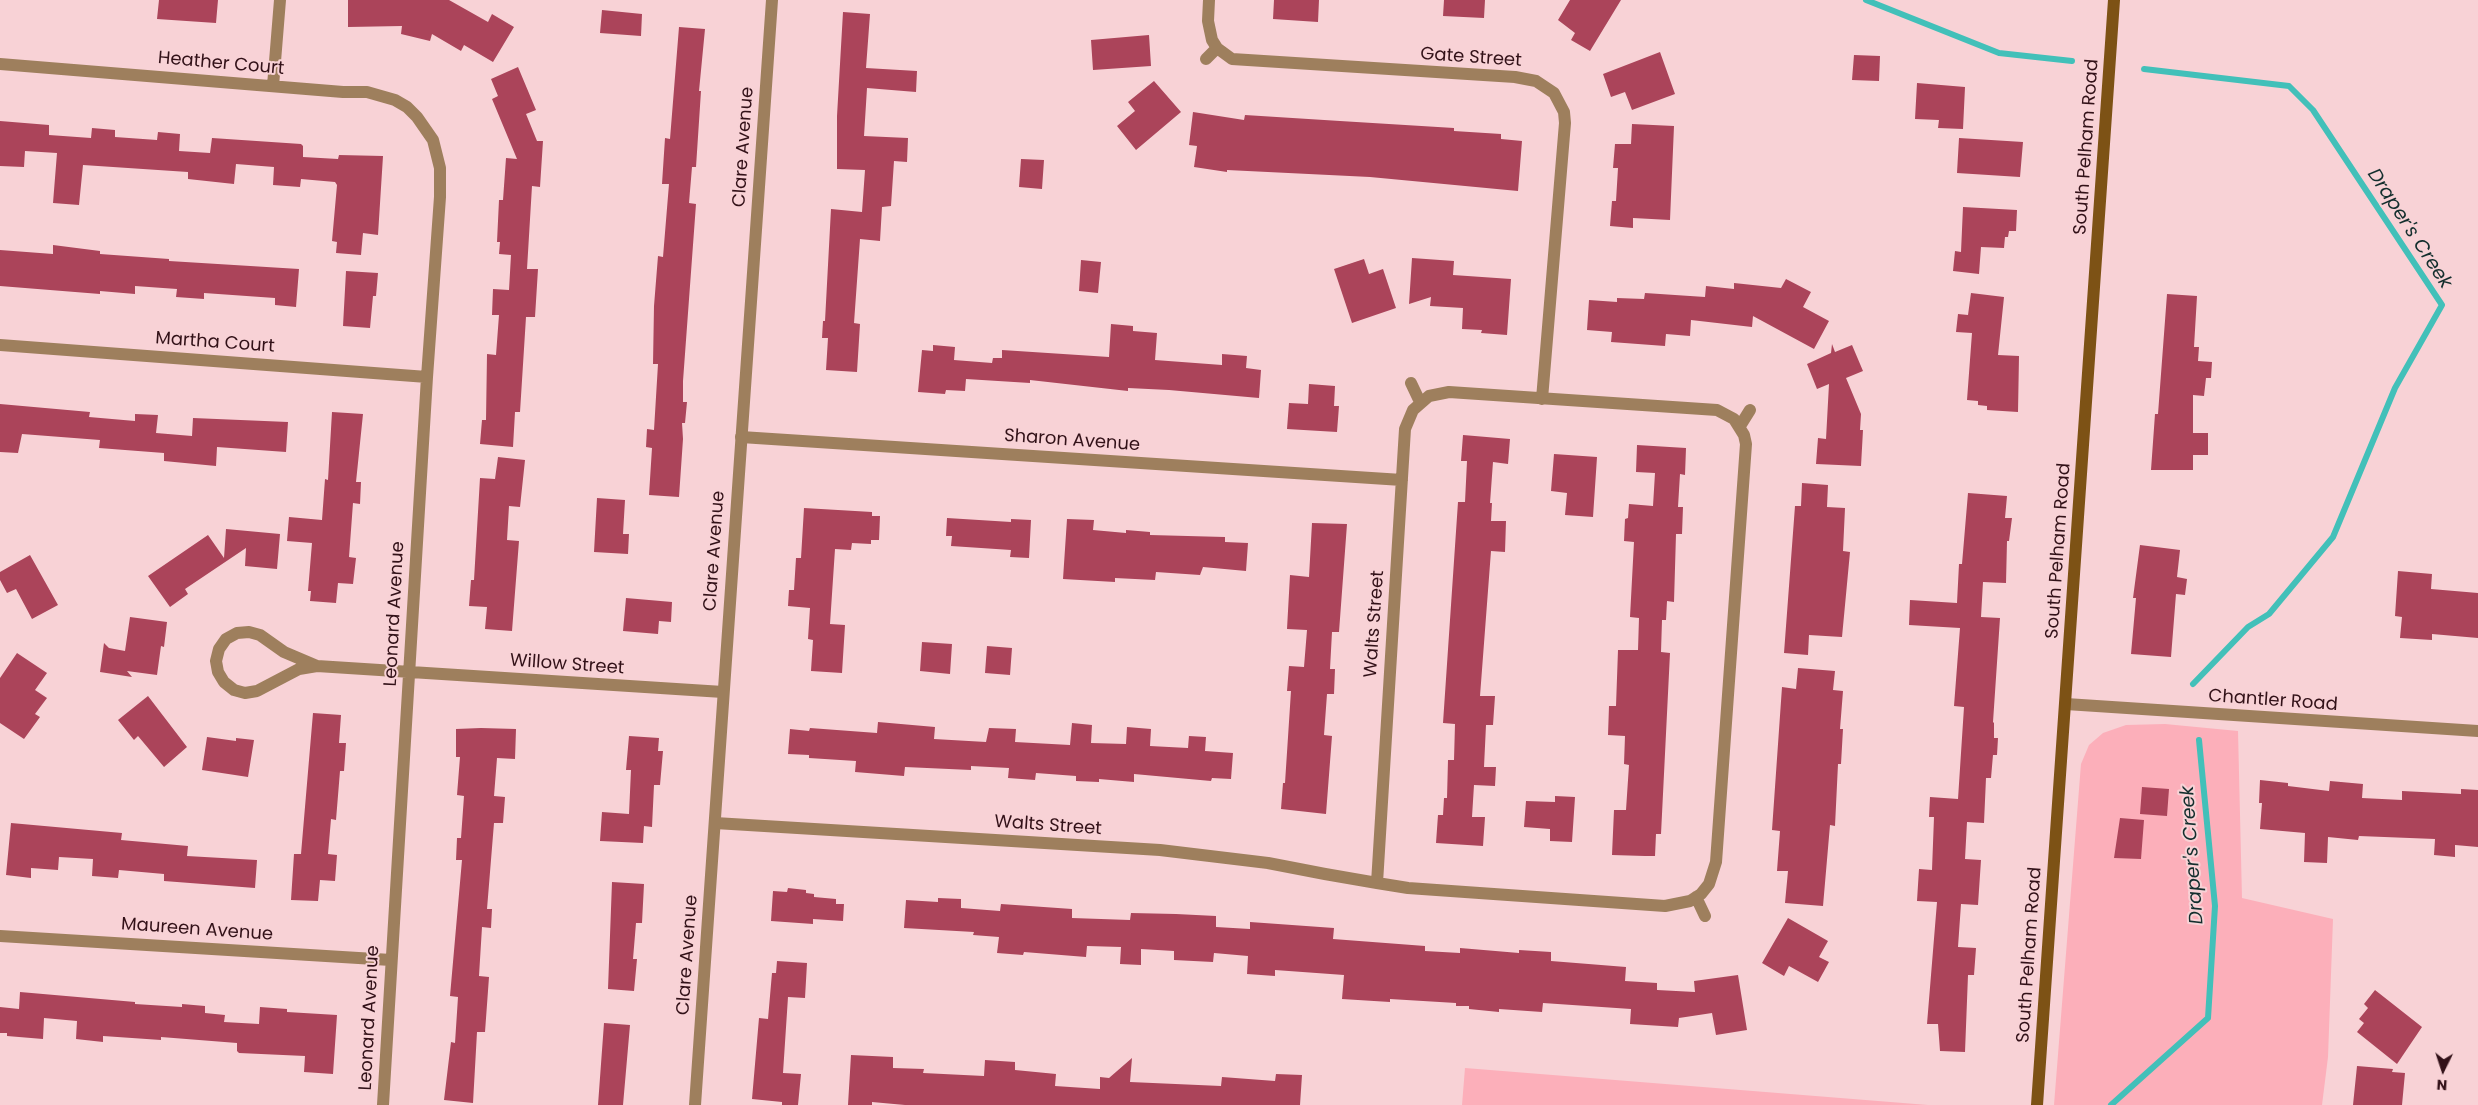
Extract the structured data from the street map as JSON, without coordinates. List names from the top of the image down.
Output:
{
  "streets": {
    "main road": ["South Pelham Road"],
    "street": [
      "Gate Street",
      "Heather Court",
      "Clare Avenue",
      "Martha Court",
      "Sharon Avenue",
      "Leonard Avenue",
      "Walts Street",
      "Willow Street",
      "Chantler Road",
      "Maureen Avenue"
    ]
  },
  "crossings": [
    ["Heather Court", "Leonard Avenue"],
    ["Clare Avenue", "Sharon Avenue"],
    ["Clare Avenue", "Walts Street"],
    ["Clare Avenue", "Willow Street"],
    ["South Pelham Road", "Chantler Road"],
    ["Martha Court", "Leonard Avenue"],
    ["Sharon Avenue", "Walts Street"],
    ["Leonard Avenue", "Willow Street"],
    ["Leonard Avenue", "Maureen Avenue"]
  ],
  "water": ["Draper's Creek"],
  "north": "bottom"
}
